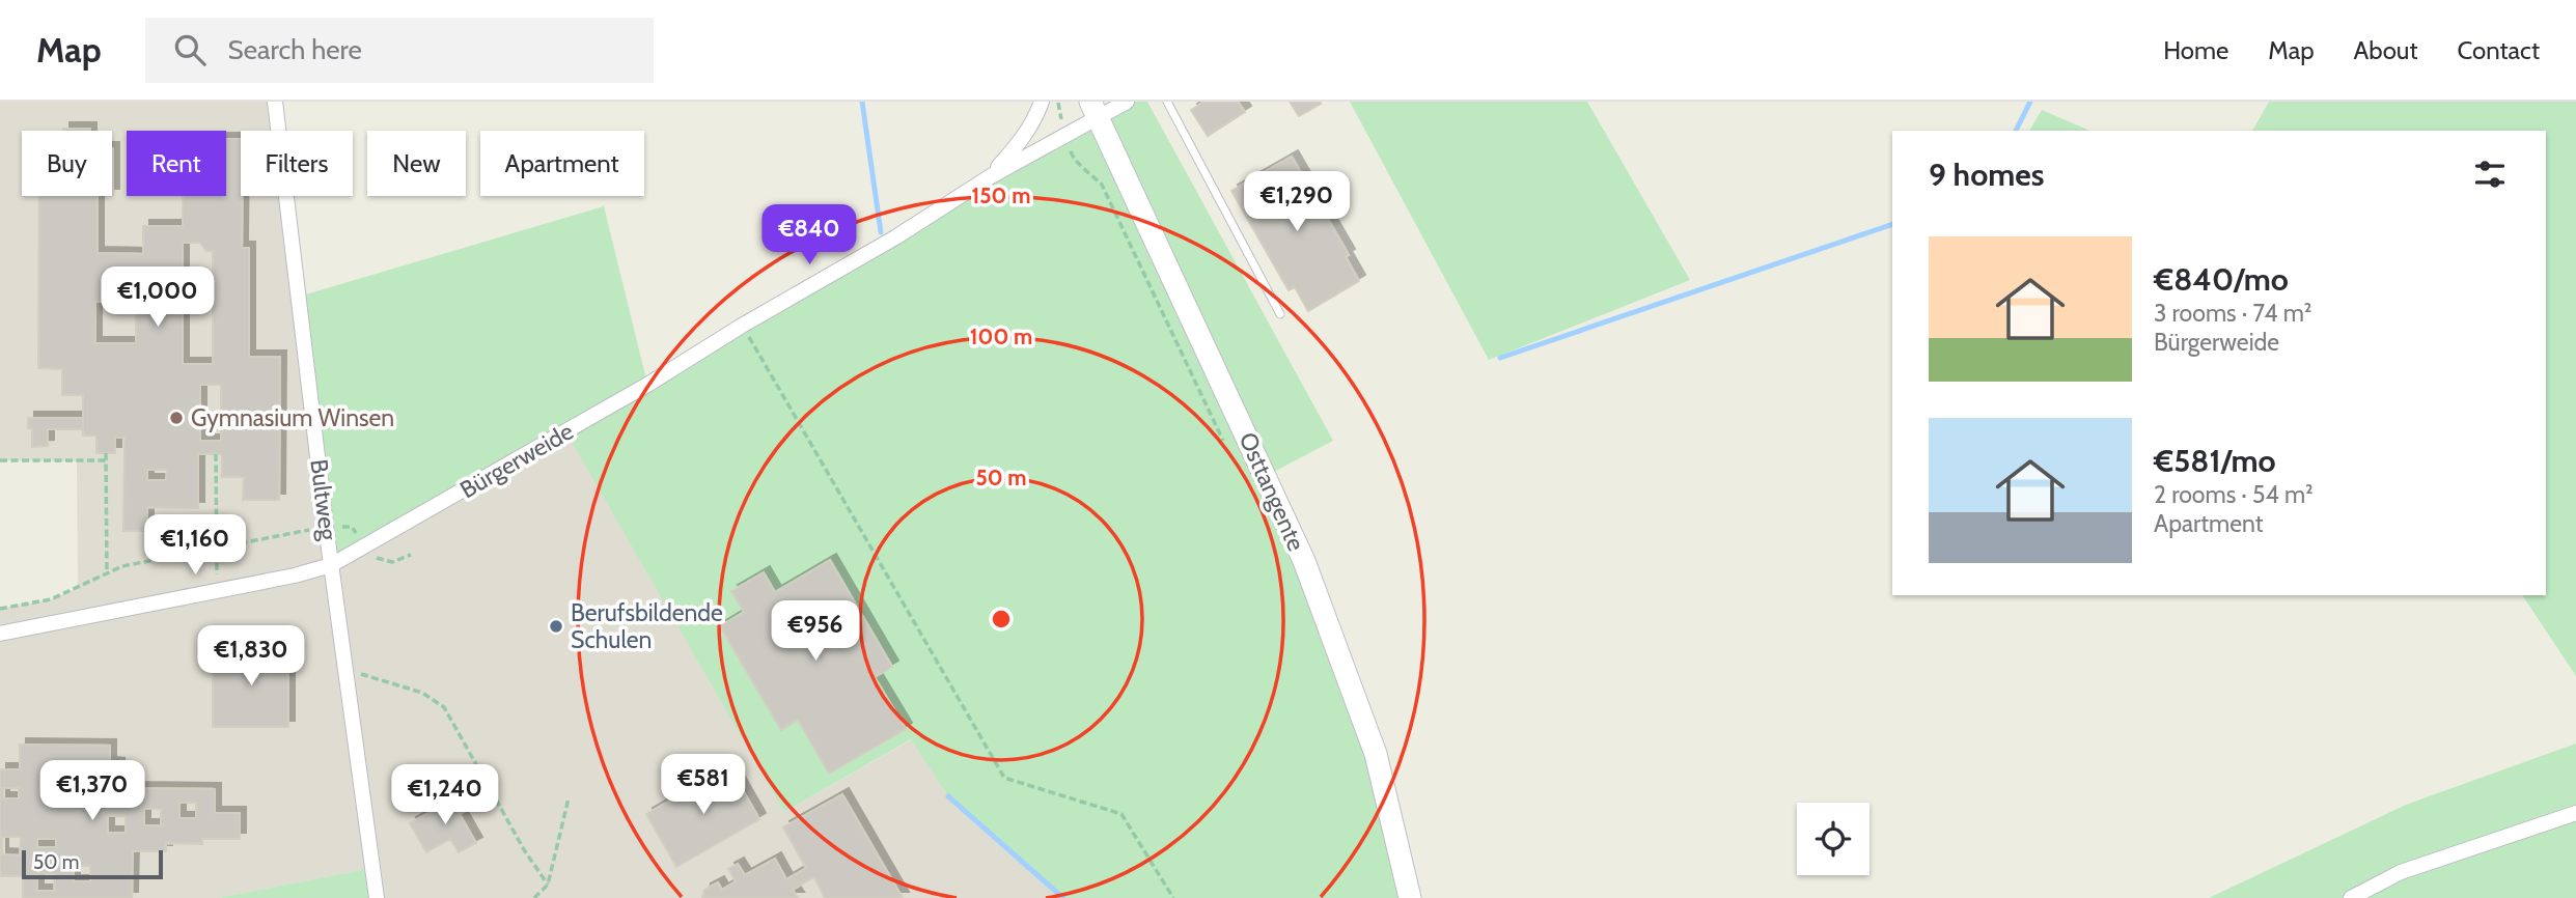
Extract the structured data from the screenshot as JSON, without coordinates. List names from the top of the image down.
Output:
{
  "streets": {
    "main road": ["Osttangente"],
    "street": ["Bürgerweide", "Bultweg"]
  },
  "crossings": [
    ["Bürgerweide", "Osttangente"],
    ["Bürgerweide", "Bultweg"]
  ],
  "places": ["Gymnasium Winsen", "Berufsbildende Schulen"],
  "scale_bar": "50 m",
  "page": {
    "header": "Map",
    "search": "Search here",
    "nav": [
      "Home",
      "Map",
      "About",
      "Contact"
    ],
    "chip": [
      "Buy",
      "Rent",
      "Filters",
      "New",
      "Apartment"
    ],
    "heading": "9 homes",
    "price": [
      "€1,290",
      "€840",
      "€1,000",
      "€1,160",
      "€956",
      "€1,830",
      "€581",
      "€1,370",
      "€1,240"
    ],
    "list": [
      {
        "name": "€840/mo",
        "note": "3 rooms · 74 m² · Bürgerweide"
      },
      {
        "name": "€581/mo",
        "note": "2 rooms · 54 m² · Apartment"
      }
    ],
    "scale": "50 m"
  },
  "rings": ["150 m", "100 m", "50 m"]
}
